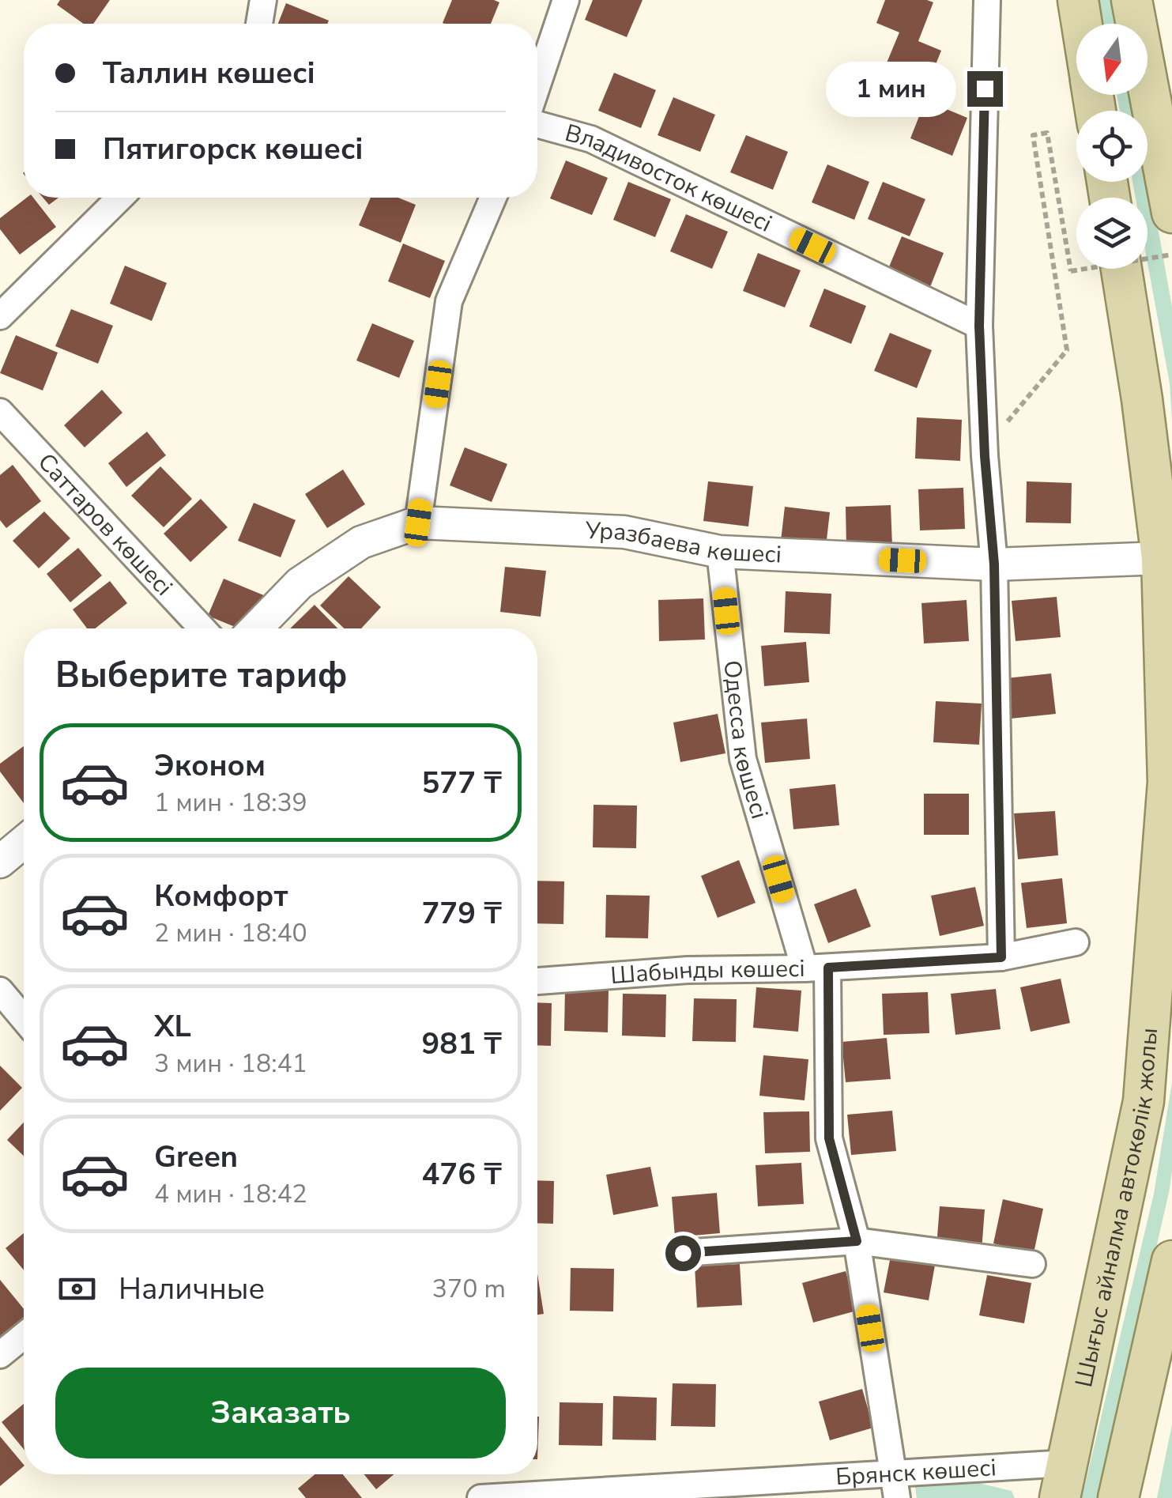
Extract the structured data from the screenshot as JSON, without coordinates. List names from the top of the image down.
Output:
{
  "streets": {
    "main road": ["Шығыс айналма автокөлік жолы"],
    "street": [
      "Владивосток көшесі",
      "Саттаров көшесі",
      "Уразбаева көшесі",
      "Одесса көшесі",
      "Шабынды көшесі",
      "Брянск көшесі"
    ]
  },
  "crossings": [
    ["Уразбаева көшесі", "Одесса көшесі"],
    ["Уразбаева көшесі", "Шығыс айналма автокөлік жолы"],
    ["Одесса көшесі", "Шабынды көшесі"],
    ["Одесса көшесі", "Брянск көшесі"],
    ["Шығыс айналма автокөлік жолы", "Брянск көшесі"]
  ],
  "north": "bottom",
  "page": {
    "banner": ["Таллин көшесі", "Пятигорск көшесі"],
    "bubble": "1 мин",
    "heading": "Выберите тариф",
    "list": [
      {
        "name": "Эконом",
        "note": "1 мин · 18:39",
        "value": "577 ₸"
      },
      {
        "name": "Комфорт",
        "note": "2 мин · 18:40",
        "value": "779 ₸"
      },
      {
        "name": "XL",
        "note": "3 мин · 18:41",
        "value": "981 ₸"
      },
      {
        "name": "Green",
        "note": "4 мин · 18:42",
        "value": "476 ₸"
      }
    ],
    "pay": ["Наличные", "370 m"],
    "buttons": "Заказать"
  }
}
